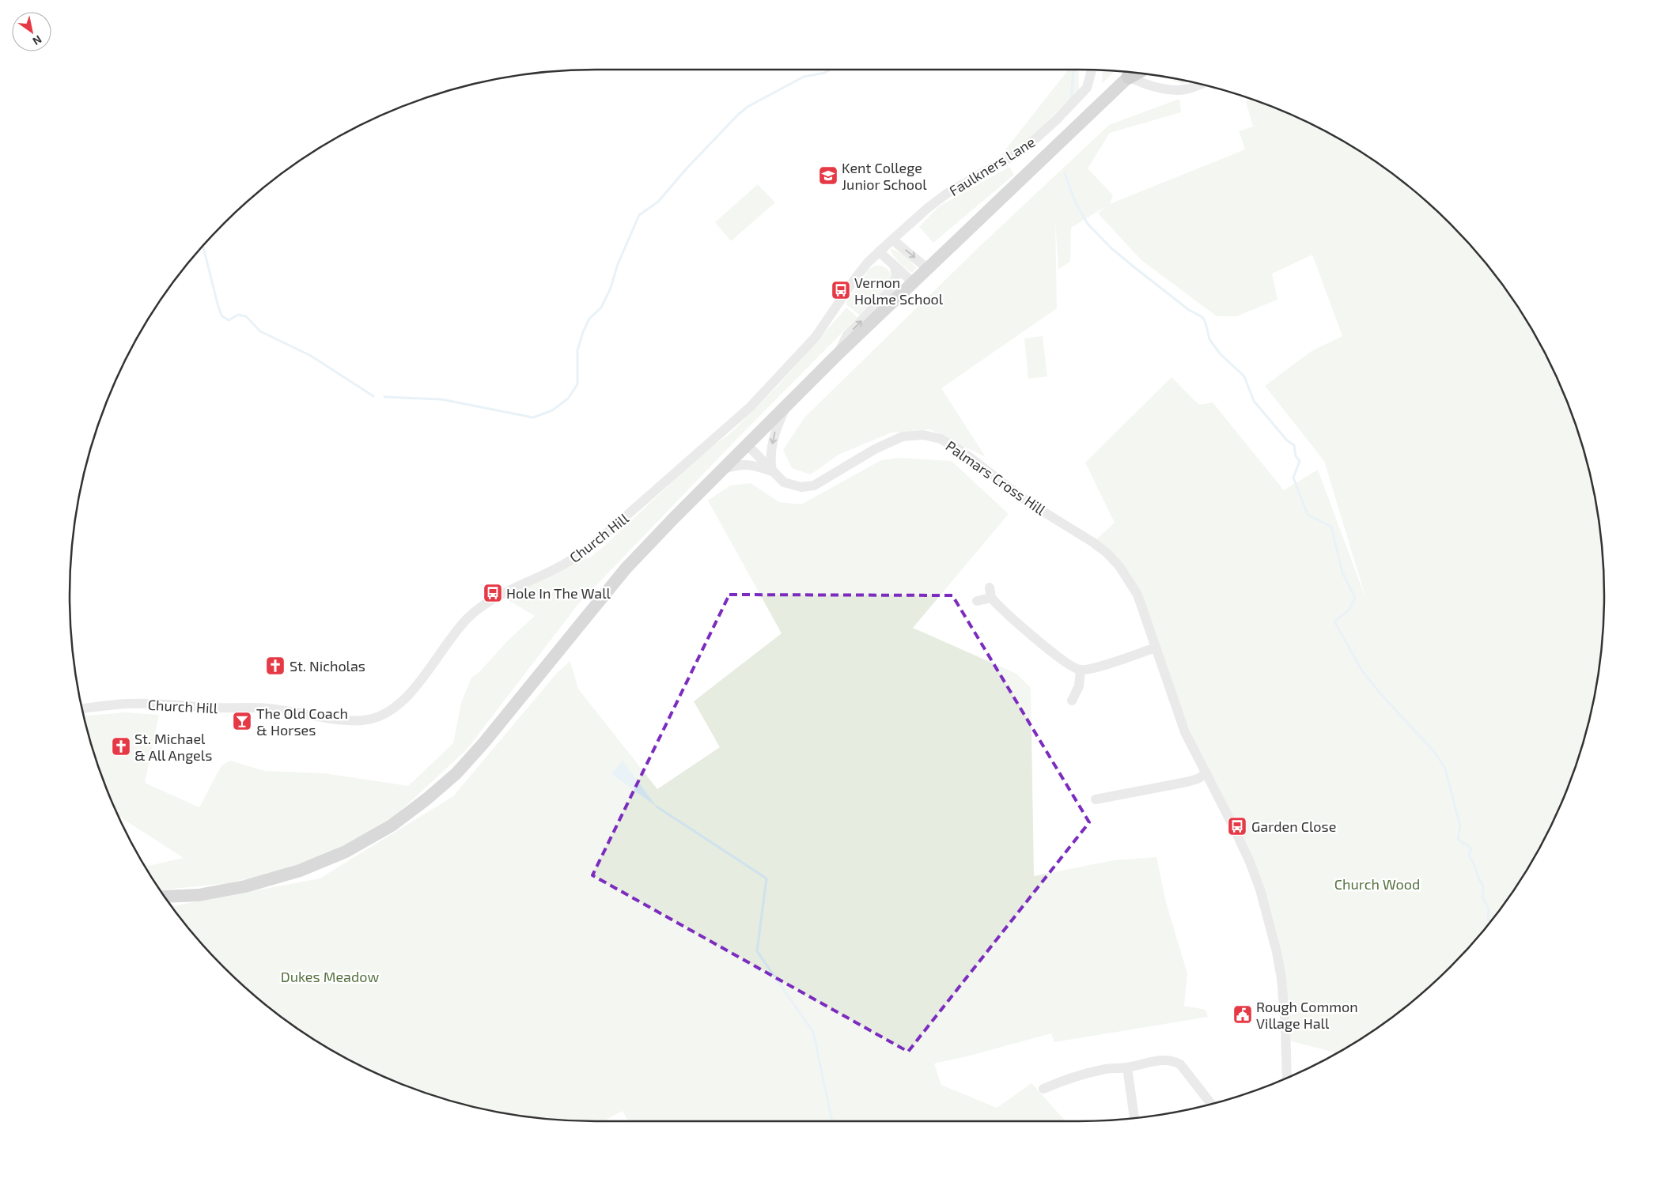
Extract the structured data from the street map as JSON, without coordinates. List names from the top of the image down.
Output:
{
  "streets": {
    "street": ["Faulkners Lane", "Palmars Cross Hill", "Church Hill"]
  },
  "crossings": [
    ["Faulkners Lane", "Church Hill"]
  ],
  "parks": ["Church Wood", "Dukes Meadow"],
  "places": {
    "school or university": ["Kent College Junior School"],
    "bus stop": ["Vernon Holme School", "Hole In The Wall", "Garden Close"],
    "church": ["St. Nicholas", "St. Michael & All Angels"],
    "bar": ["The Old Coach & Horses"],
    "public building": ["Rough Common Village Hall"]
  },
  "north": "bottom right"
}
